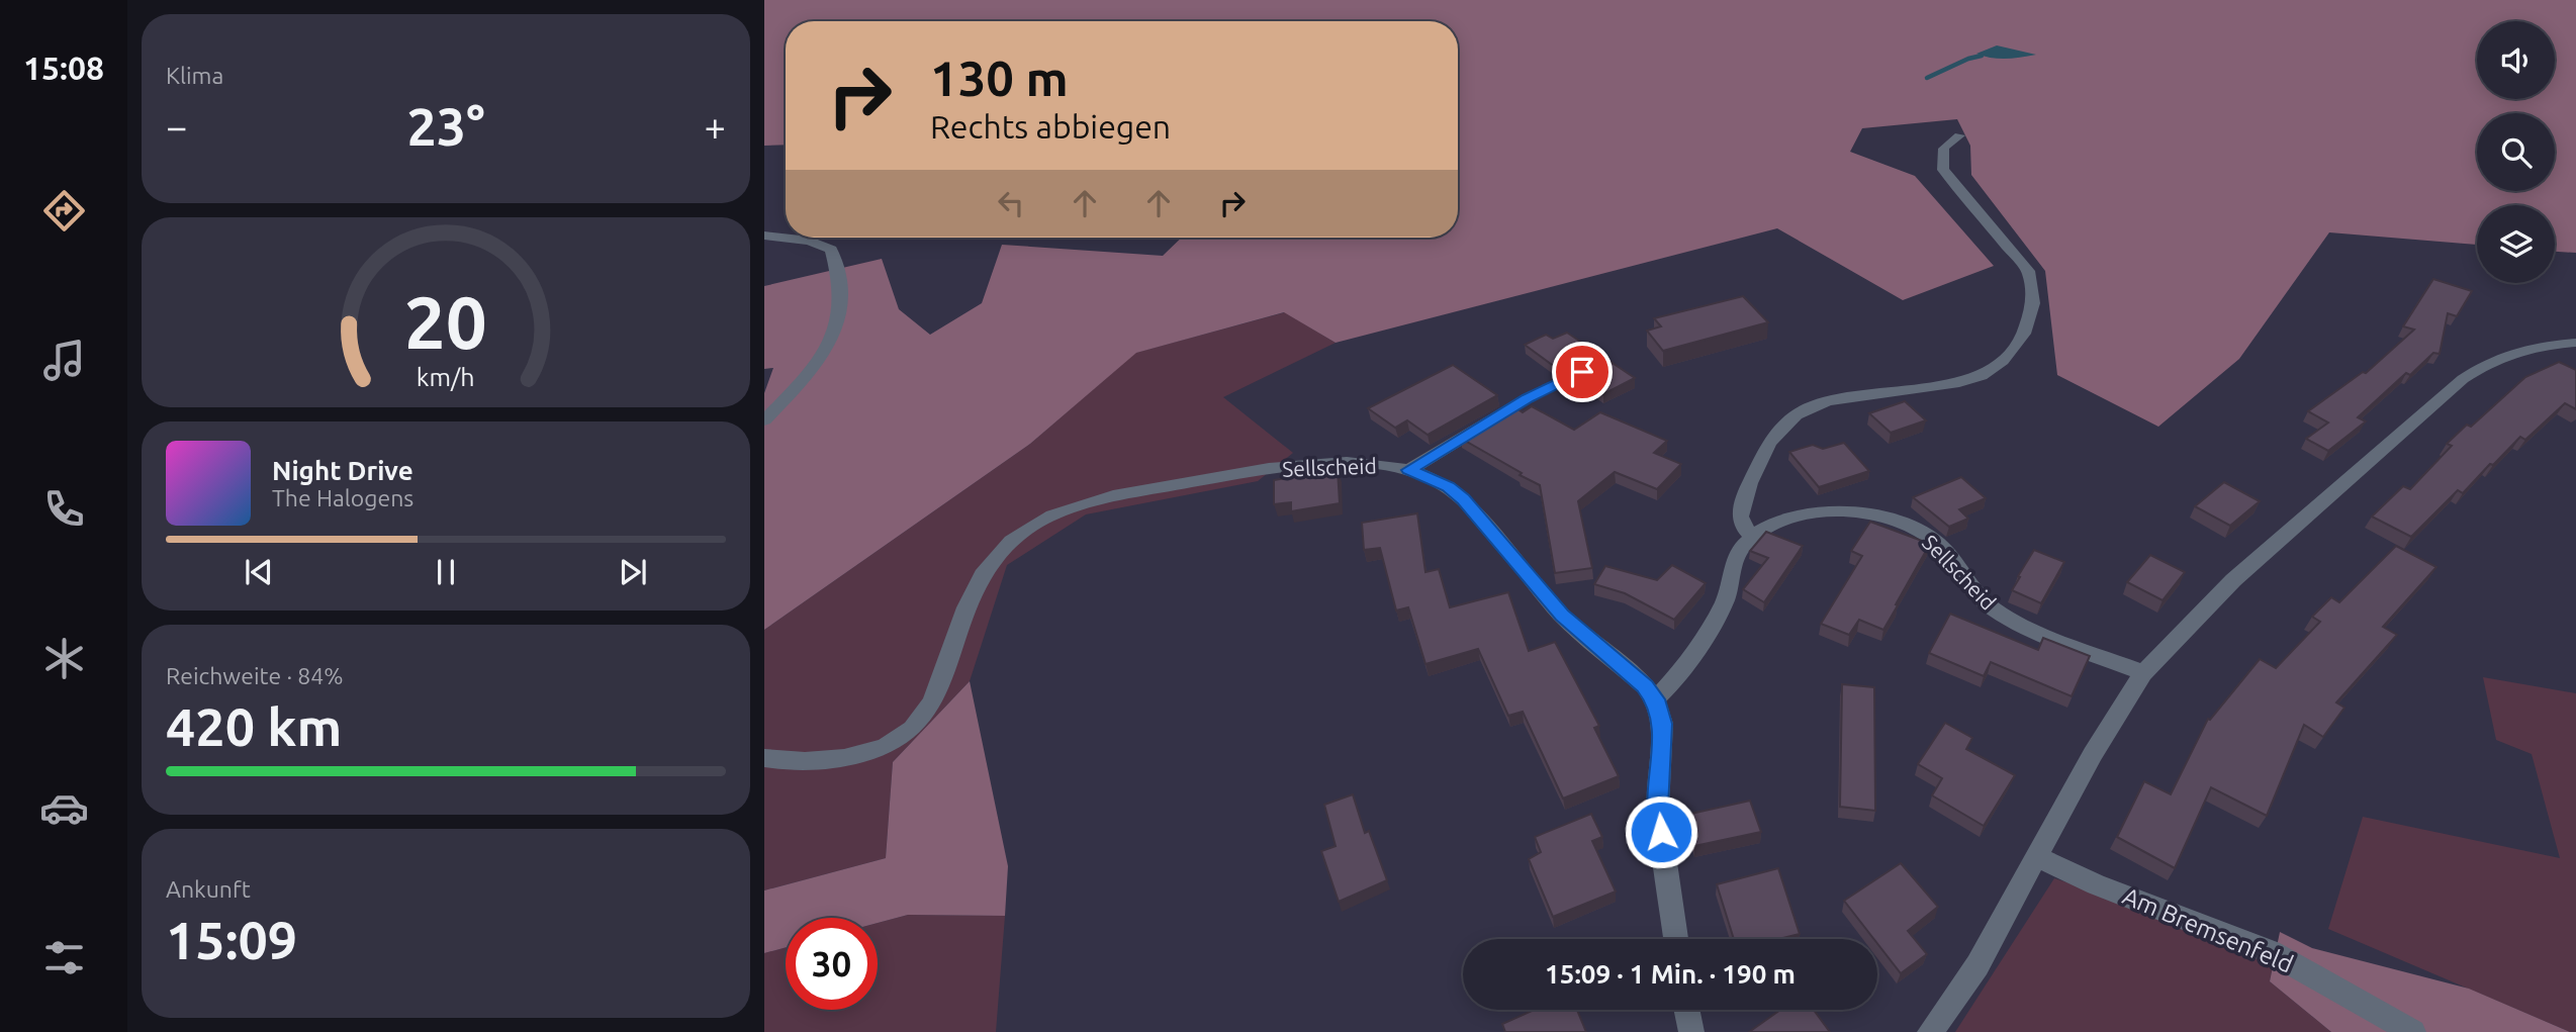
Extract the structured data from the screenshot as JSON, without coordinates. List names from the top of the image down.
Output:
{
  "streets": {
    "street": ["Sellscheid", "Am Bremsenfeld"]
  },
  "page": {
    "tabs": "15:08",
    "tile": [
      "Klima",
      ["Reichweite · 84%", "420 km"],
      ["Ankunft", "15:09"]
    ],
    "turn": ["130 m", "Rechts abbiegen"],
    "heat": ["−", "23°", "+"],
    "song": ["Night Drive", "The Halogens"],
    "limit": "30",
    "trip": "15:09 · 1 Min. · 190 m",
    "gauge": ["20", "km/h"]
  }
}
